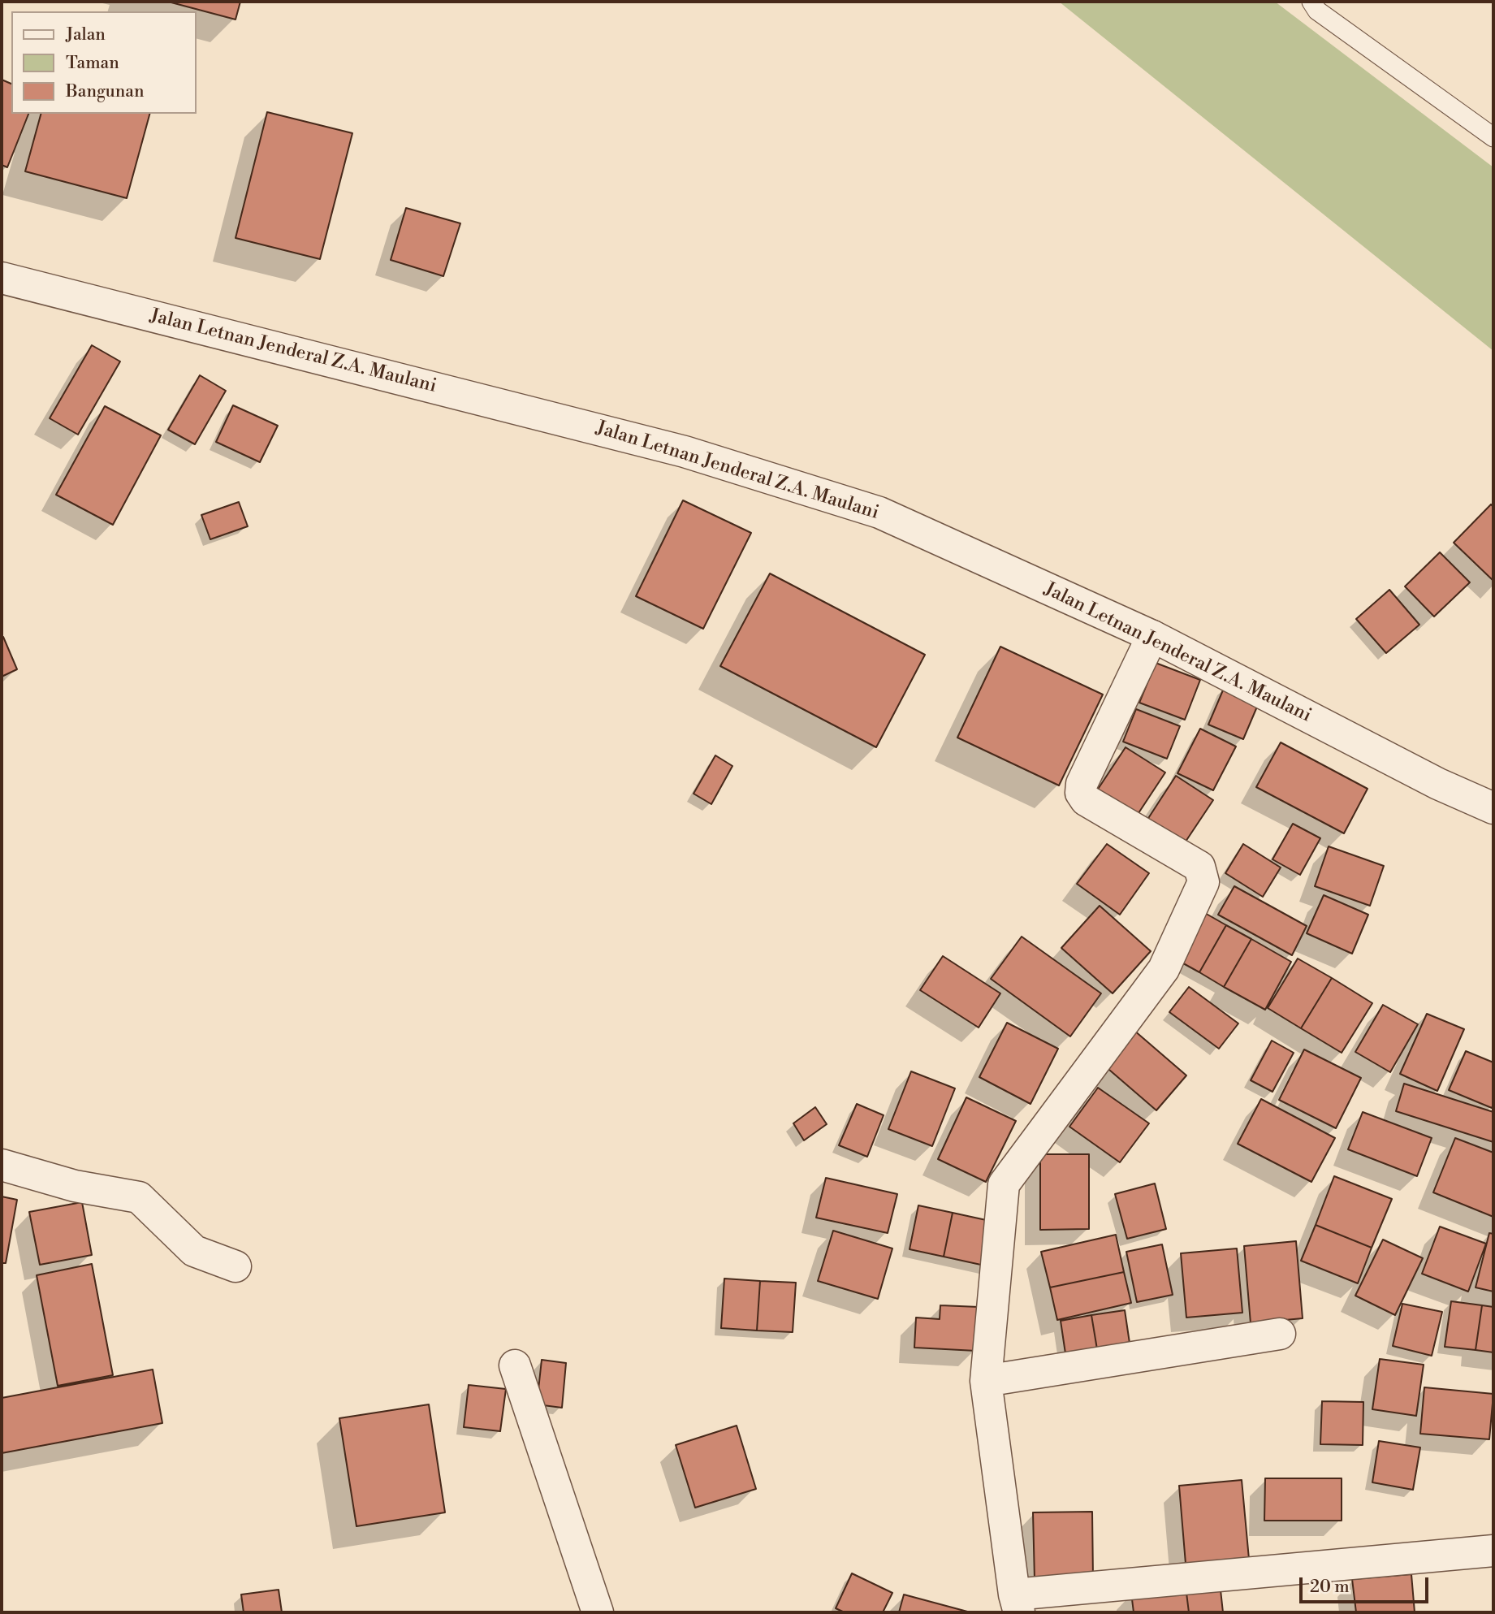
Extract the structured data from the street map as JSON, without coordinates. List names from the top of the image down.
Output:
{
  "streets": {
    "street": ["Jalan Letnan Jenderal Z.A. Maulani"]
  },
  "legend": ["Jalan", "Taman", "Bangunan"],
  "scale_bar": "20 m"
}
